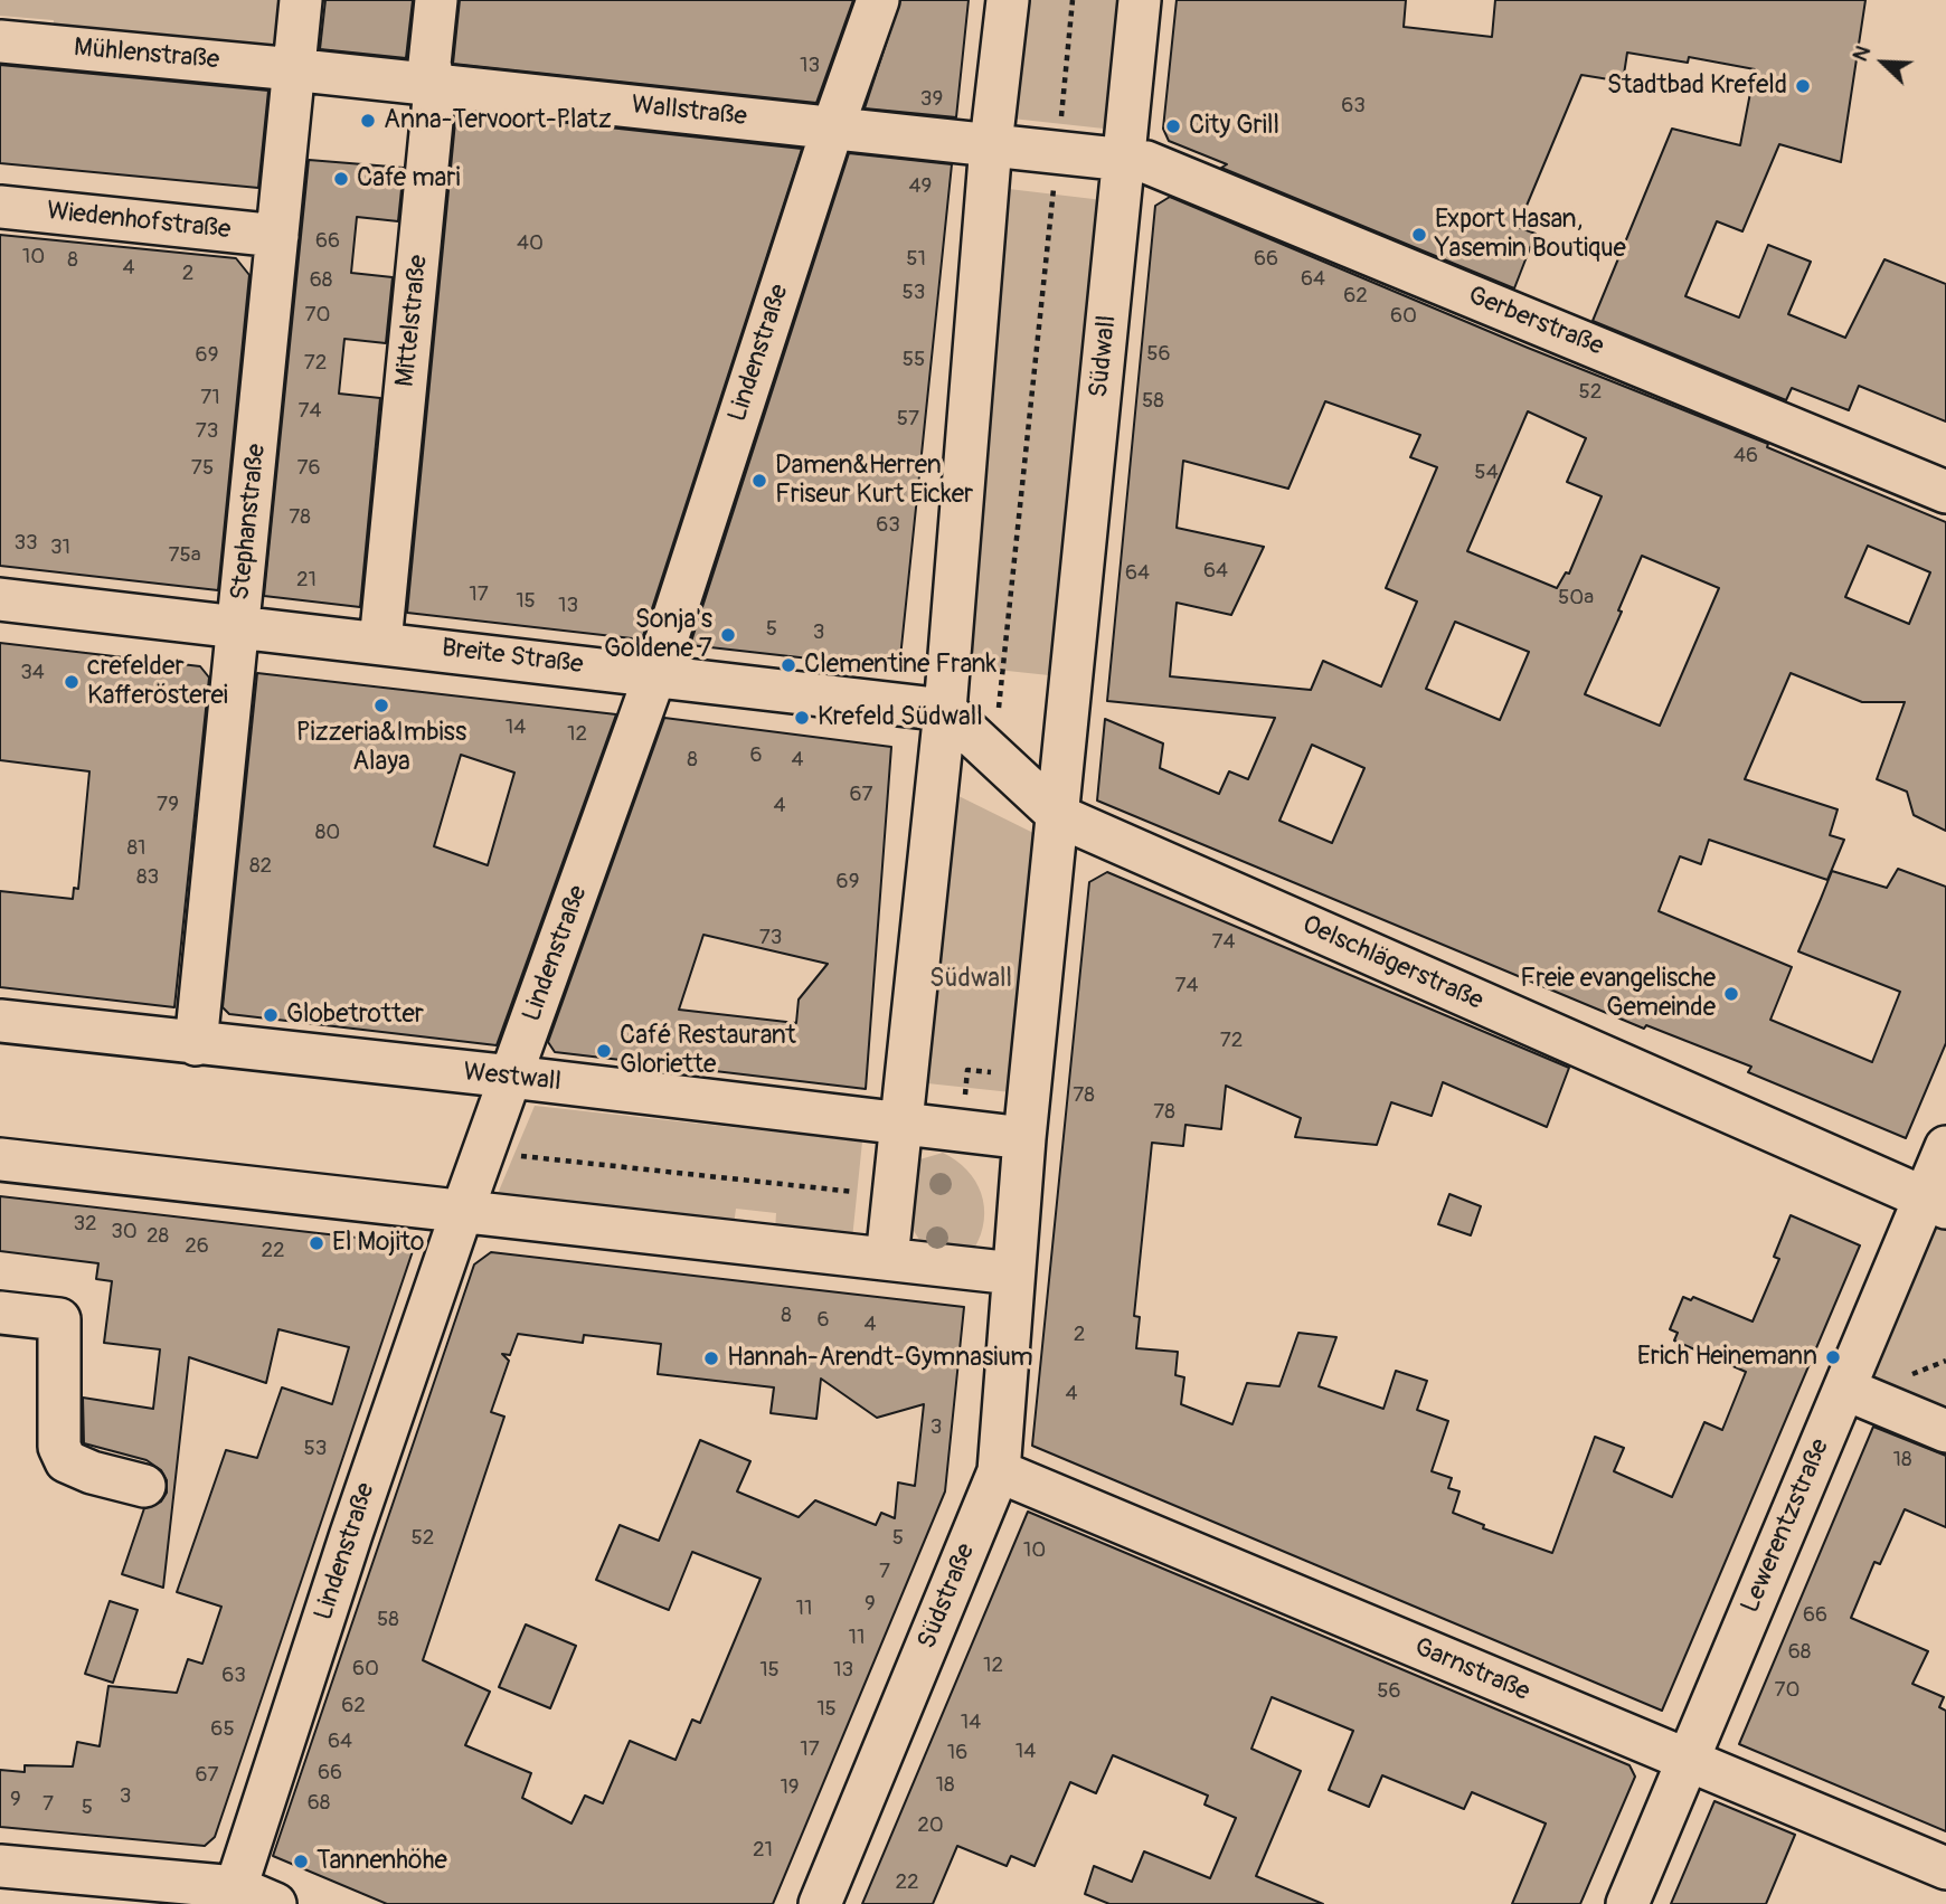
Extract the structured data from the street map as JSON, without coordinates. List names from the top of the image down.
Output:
{
  "streets": {
    "street": [
      "Mühlenstraße",
      "Wallstraße",
      "Wiedenhofstraße",
      "Mittelstraße",
      "Gerberstraße",
      "Lindenstraße",
      "Südwall",
      "Stephanstraße",
      "Breite Straße",
      "Oelschlägerstraße",
      "Westwall",
      "Lewerentzstraße",
      "Südstraße",
      "Garnstraße"
    ]
  },
  "crossings": [
    ["Mühlenstraße", "Wallstraße"],
    ["Mühlenstraße", "Stephanstraße"],
    ["Wallstraße", "Mittelstraße"],
    ["Wallstraße", "Gerberstraße"],
    ["Wallstraße", "Lindenstraße"],
    ["Wallstraße", "Stephanstraße"],
    ["Wiedenhofstraße", "Stephanstraße"],
    ["Mittelstraße", "Breite Straße"],
    ["Gerberstraße", "Südwall"],
    ["Lindenstraße", "Breite Straße"],
    ["Lindenstraße", "Westwall"],
    ["Südwall", "Oelschlägerstraße"],
    ["Südwall", "Westwall"],
    ["Südwall", "Südstraße"],
    ["Stephanstraße", "Breite Straße"],
    ["Stephanstraße", "Westwall"],
    ["Breite Straße", "Oelschlägerstraße"],
    ["Oelschlägerstraße", "Lewerentzstraße"],
    ["Lewerentzstraße", "Garnstraße"],
    ["Südstraße", "Garnstraße"]
  ],
  "parks": ["Südwall"],
  "places": [
    "Stadtbad Krefeld",
    "Anna-Tervoort-Platz",
    "City Grill",
    "Cafe mari",
    "Export Hasan, Yasemin Boutique",
    "Damen&Herren Friseur Kurt Eicker",
    "Sonja's Goldene 7",
    "Clementine Frank",
    "crefelder Kafferösterei",
    "Pizzeria&Imbiss Alaya",
    "Krefeld Südwall",
    "Freie evangelische Gemeinde",
    "Globetrotter",
    "Café Restaurant Gloriette",
    "El Mojito",
    "Erich Heinemann",
    "Hannah-Arendt-Gymnasium",
    "Tannenhöhe"
  ],
  "house_numbers": [
    "13",
    "39",
    "63",
    "49",
    "66",
    "40",
    "10",
    "51",
    "66",
    "8",
    "4",
    "2",
    "64",
    "68",
    "53",
    "62",
    "70",
    "60",
    "56",
    "69",
    "55",
    "72",
    "52",
    "71",
    "58",
    "74",
    "57",
    "73",
    "46",
    "75",
    "76",
    "54",
    "78",
    "63",
    "33",
    "31",
    "75a",
    "64",
    "64",
    "21",
    "17",
    "50a",
    "15",
    "13",
    "5",
    "3",
    "34",
    "14",
    "12",
    "6",
    "8",
    "4",
    "67",
    "79",
    "4",
    "80",
    "81",
    "82",
    "83",
    "69",
    "73",
    "74",
    "74",
    "72",
    "78",
    "78",
    "32",
    "30",
    "28",
    "26",
    "22",
    "8",
    "6",
    "4",
    "2",
    "4",
    "3",
    "53",
    "18",
    "52",
    "5",
    "10",
    "7",
    "9",
    "11",
    "66",
    "58",
    "11",
    "68",
    "12",
    "60",
    "15",
    "13",
    "63",
    "70",
    "56",
    "62",
    "15",
    "14",
    "65",
    "64",
    "17",
    "14",
    "16",
    "66",
    "67",
    "18",
    "19",
    "3",
    "9",
    "68",
    "7",
    "5",
    "20",
    "21",
    "22"
  ],
  "north": "top left"
}
